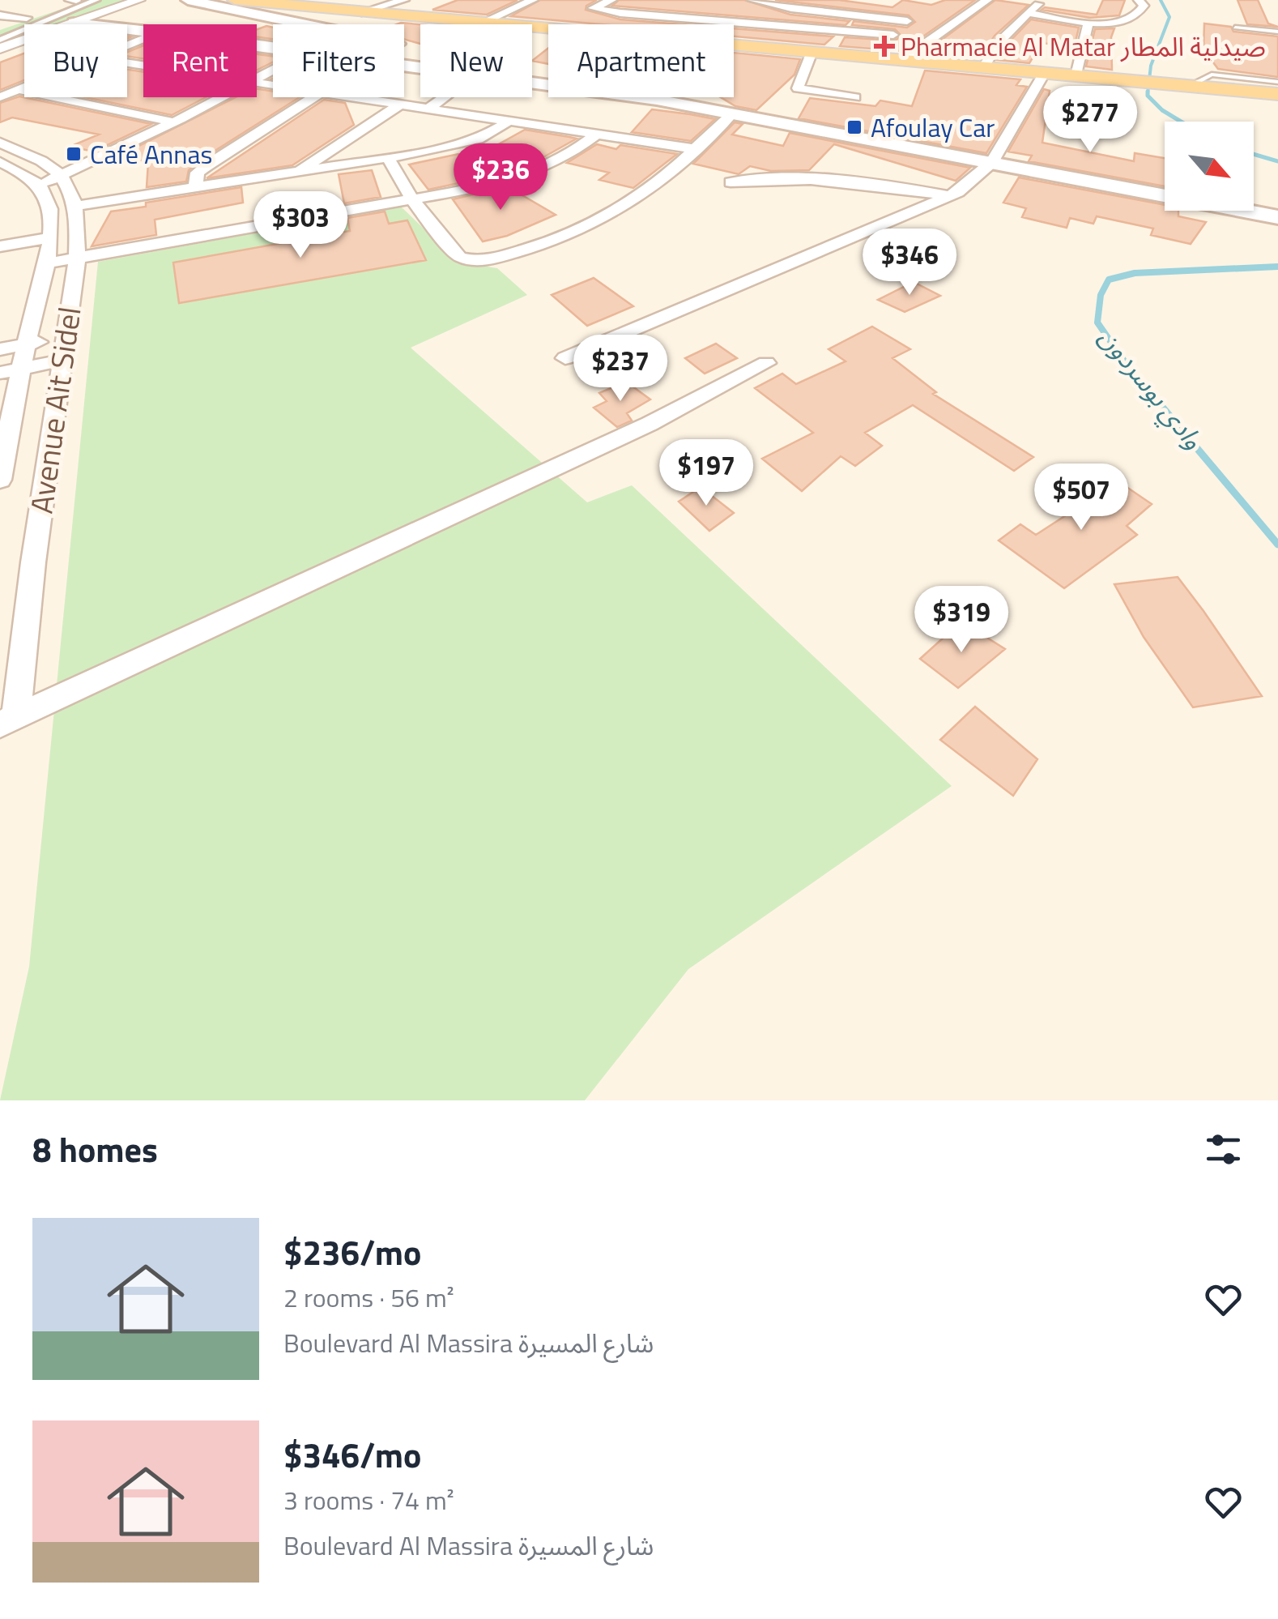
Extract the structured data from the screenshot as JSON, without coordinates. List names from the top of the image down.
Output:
{
  "streets": {
    "street": ["Avenue Ait Sidel"]
  },
  "water": ["وادي بوسردون"],
  "places": {
    "health": ["Pharmacie Al Matar صيدلية المطار"],
    "transit": ["Afoulay Car", "Café Annas"]
  },
  "north": "bottom right",
  "page": {
    "chip": [
      "Buy",
      "Rent",
      "Filters",
      "New",
      "Apartment"
    ],
    "price": [
      "$277",
      "$236",
      "$303",
      "$346",
      "$237",
      "$197",
      "$507",
      "$319"
    ],
    "heading": "8 homes",
    "list": [
      {
        "name": "$236/mo",
        "note": "2 rooms · 56 m² · Boulevard Al Massira شارع المسيرة"
      },
      {
        "name": "$346/mo",
        "note": "3 rooms · 74 m² · Boulevard Al Massira شارع المسيرة"
      }
    ]
  }
}
